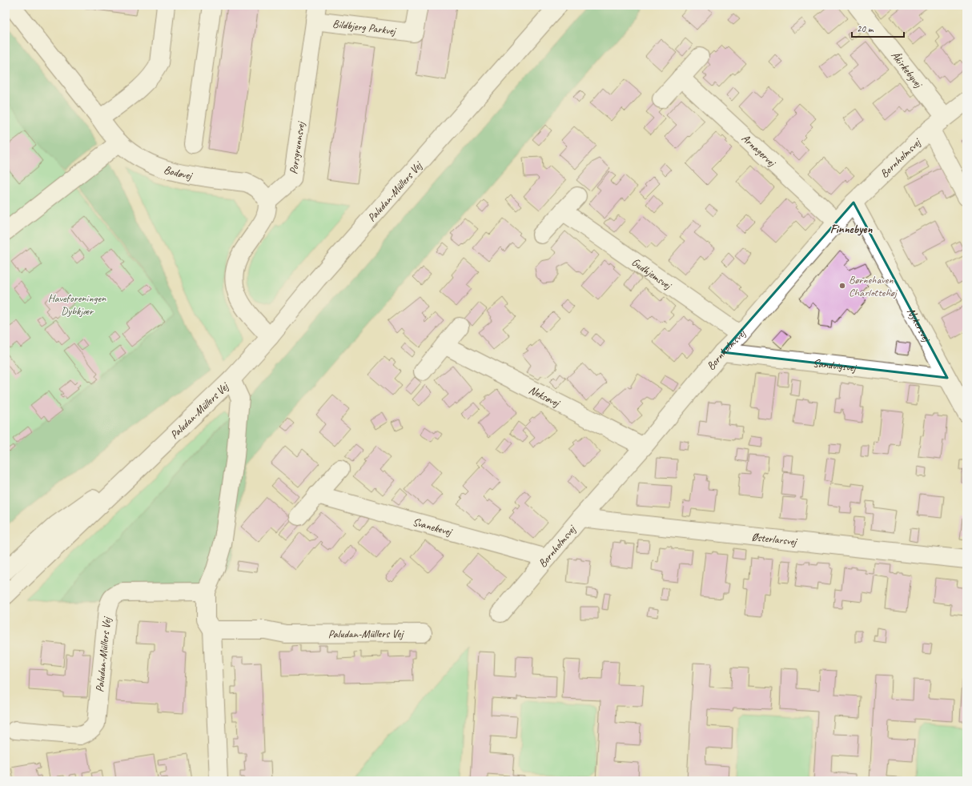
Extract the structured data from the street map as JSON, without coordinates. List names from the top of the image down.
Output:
{
  "streets": {
    "street": [
      "Bildbjerg Parkvej",
      "Åkirkebyvej",
      "Porsgrunnsvej",
      "Arnagervej",
      "Bornholmsvej",
      "Bodøvej",
      "Paludan-Müllers Vej",
      "Gudhjemsvej",
      "Nykersvej",
      "Sandvigsvej",
      "Neksøvej",
      "Svanekevej",
      "Østerlarsvej"
    ]
  },
  "crossings": [
    ["Bildbjerg Parkvej", "Porsgrunnsvej"],
    ["Åkirkebyvej", "Bornholmsvej"],
    ["Porsgrunnsvej", "Bodøvej"],
    ["Arnagervej", "Bornholmsvej"],
    ["Bornholmsvej", "Gudhjemsvej"],
    ["Bornholmsvej", "Nykersvej"],
    ["Bornholmsvej", "Sandvigsvej"],
    ["Bornholmsvej", "Neksøvej"],
    ["Bornholmsvej", "Svanekevej"],
    ["Bornholmsvej", "Østerlarsvej"],
    ["Nykersvej", "Sandvigsvej"]
  ],
  "districts": ["Finnebyen"],
  "parks": ["Haveforeningen Dybkjær"],
  "places": ["Børnehaven Charlottehøj"],
  "scale_bar": "20 m"
}
